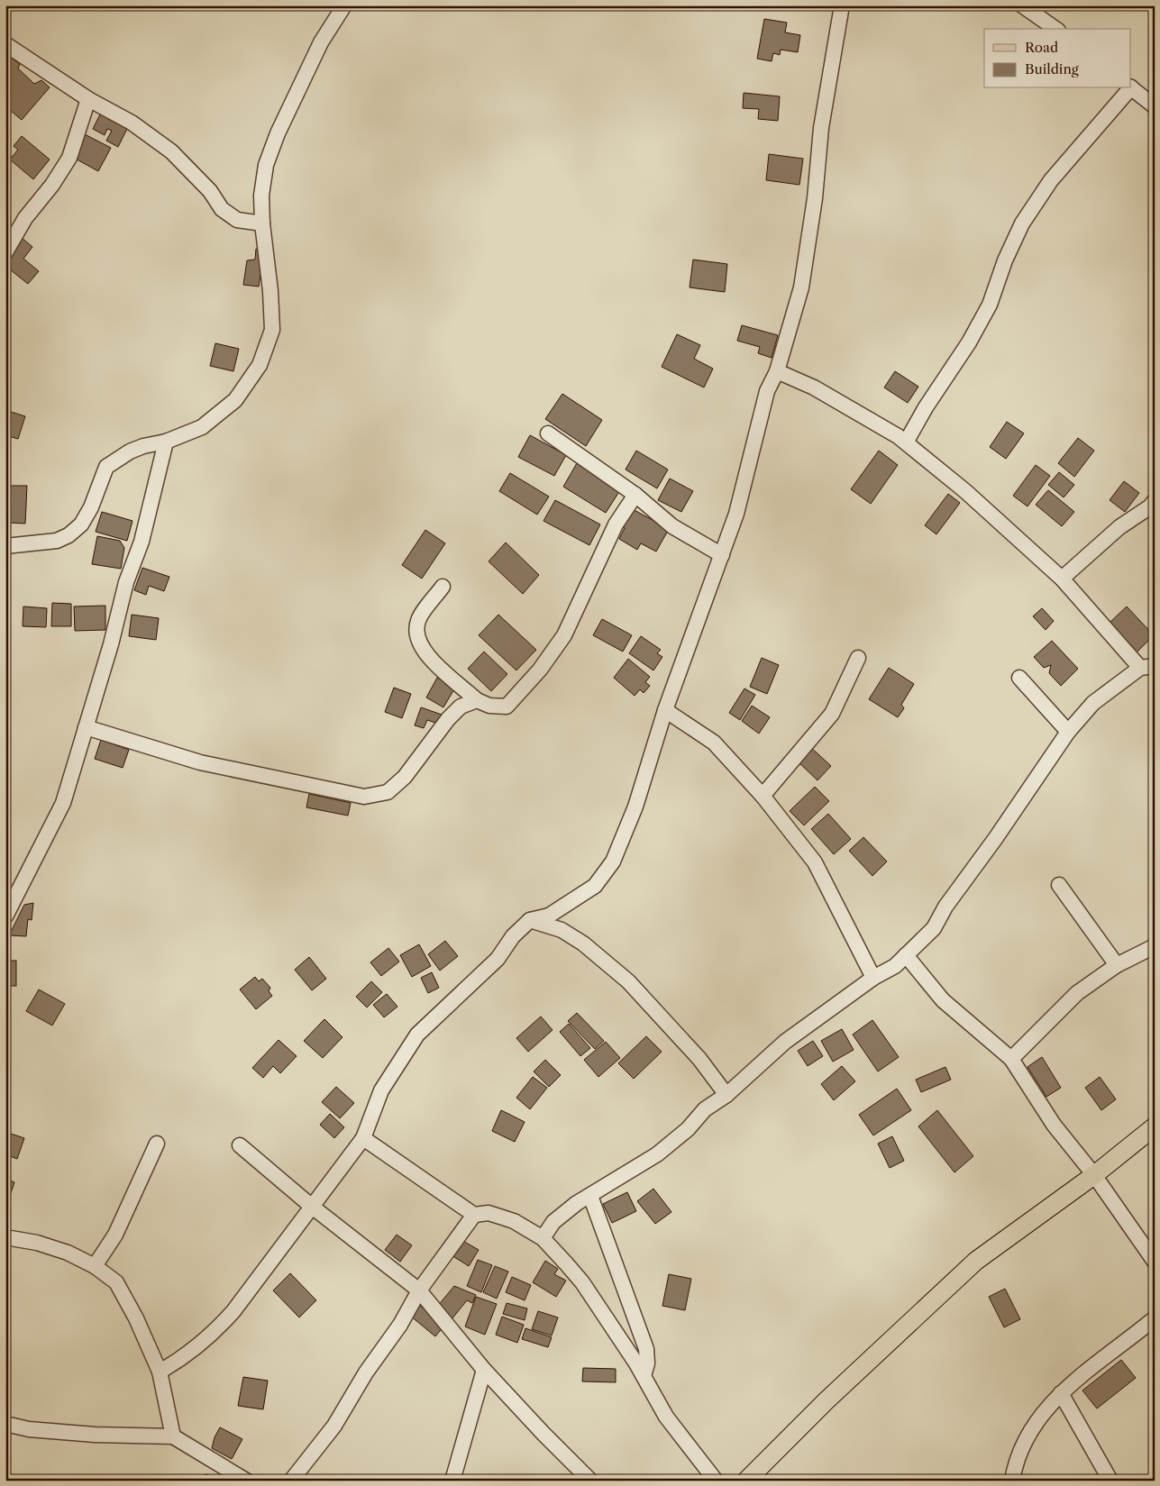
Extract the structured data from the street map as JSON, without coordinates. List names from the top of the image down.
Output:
{
  "legend": ["Road", "Building"]
}
